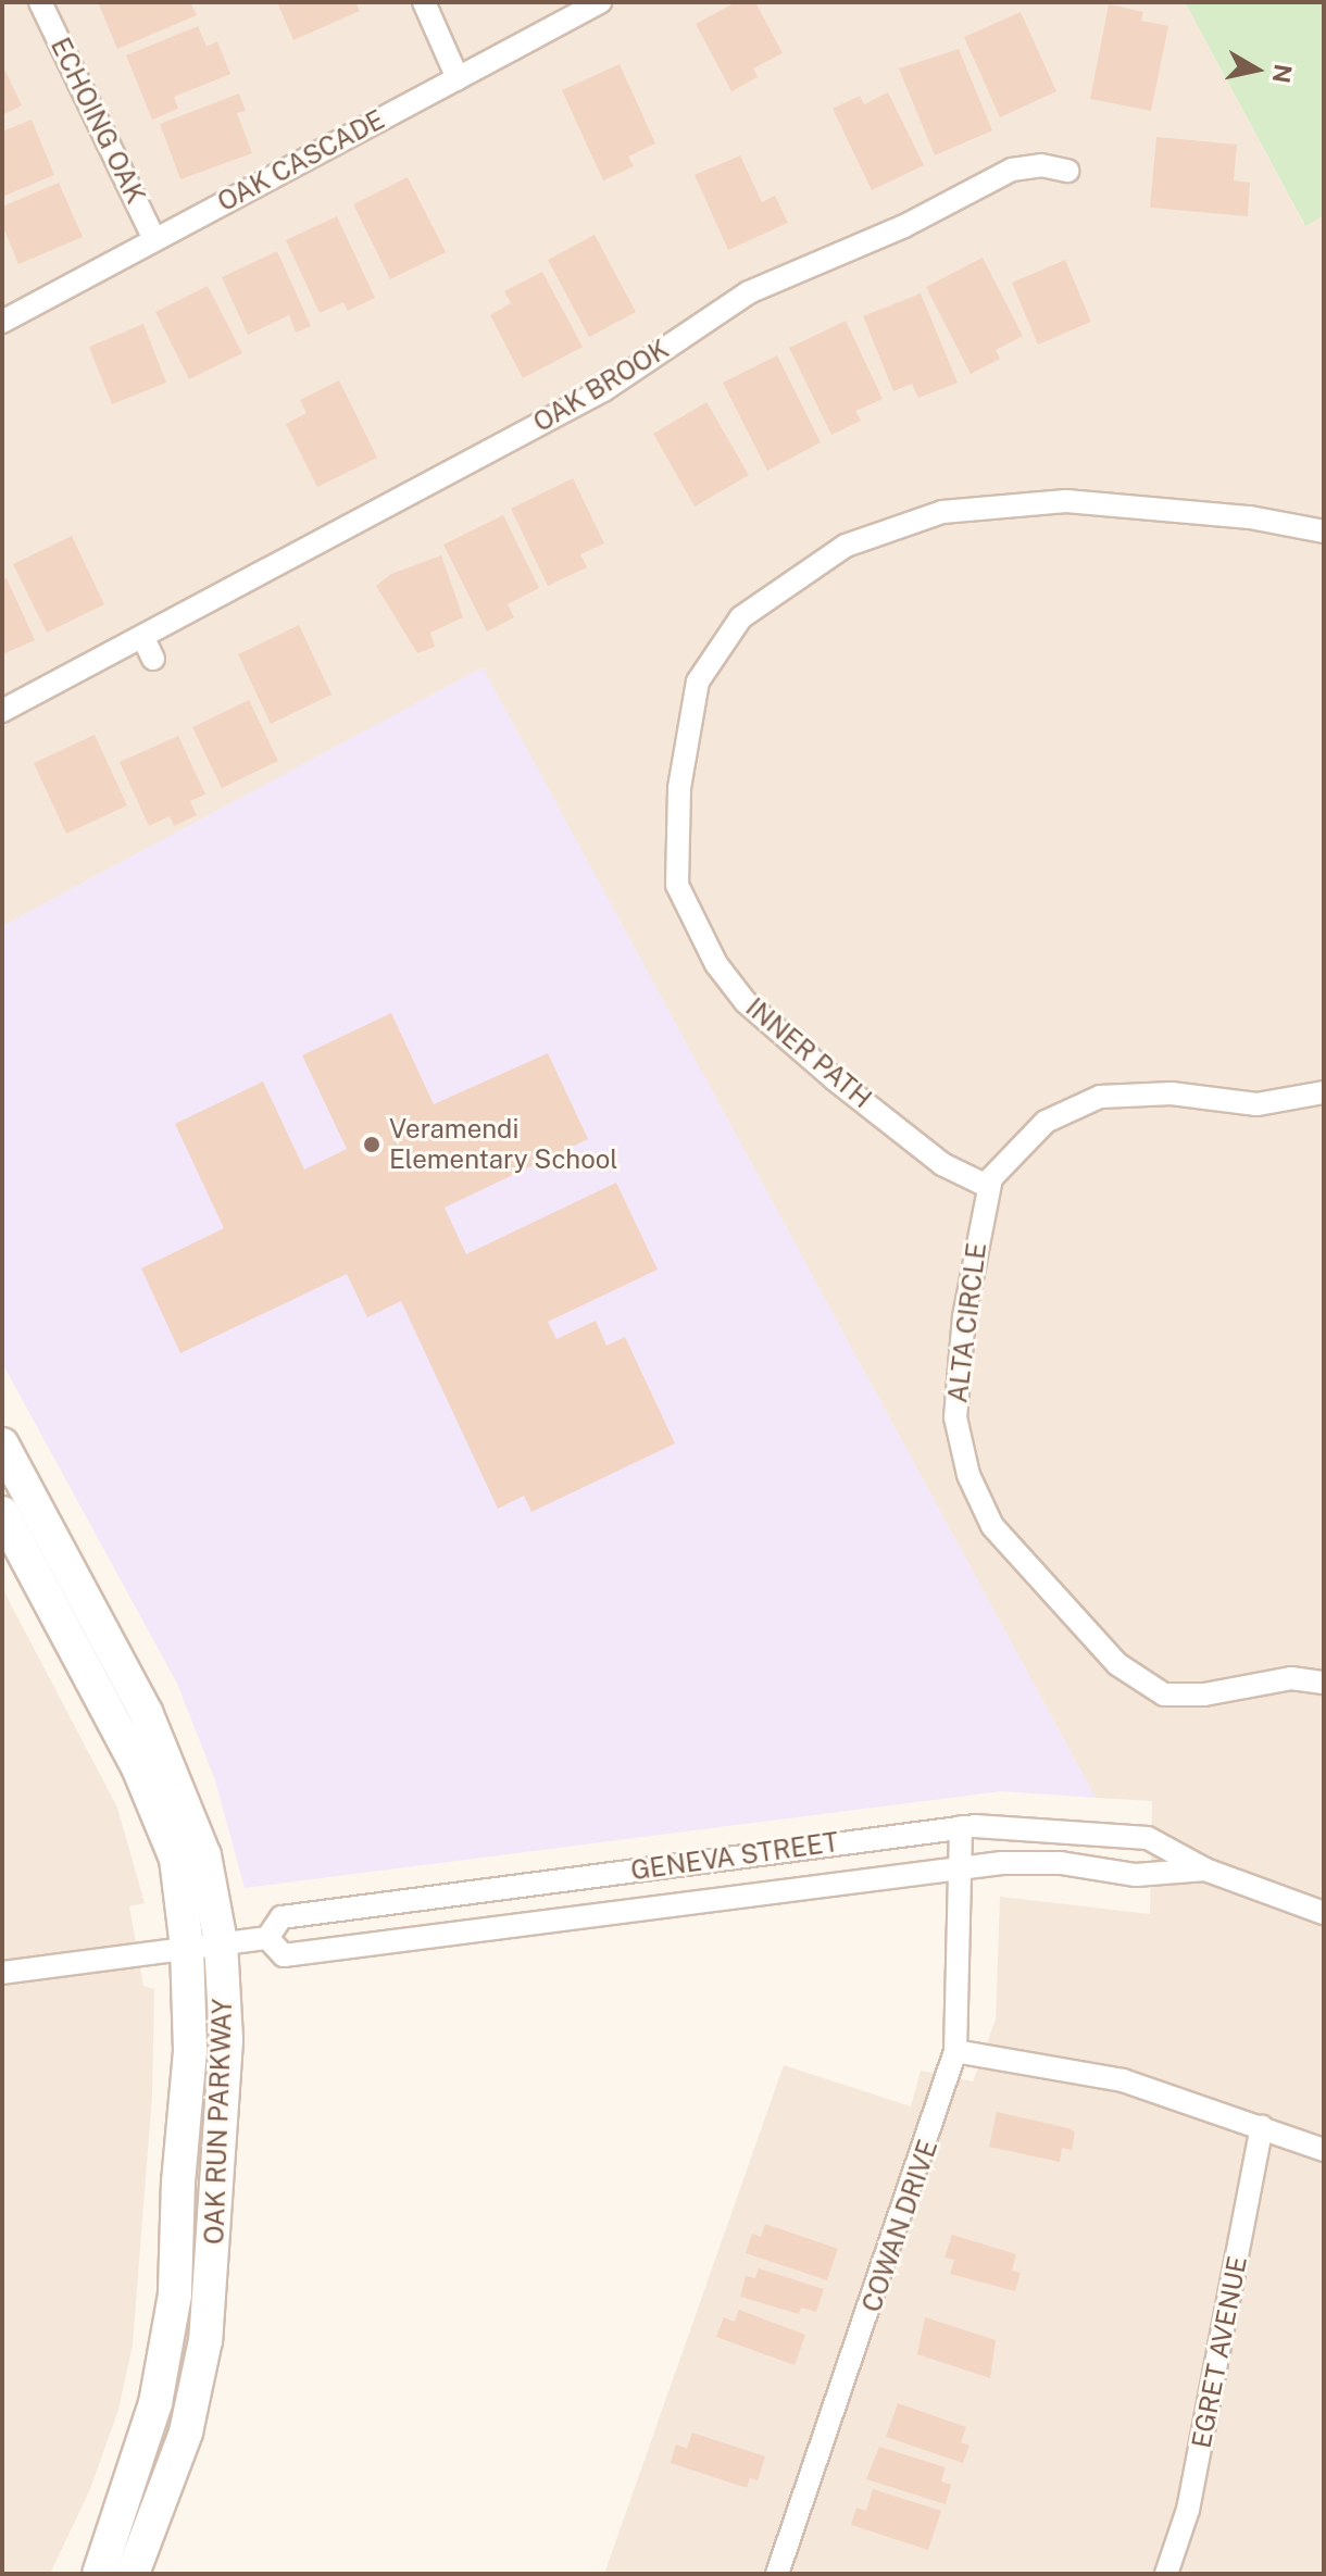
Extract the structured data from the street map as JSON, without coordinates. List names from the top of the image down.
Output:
{
  "streets": {
    "street": [
      "ECHOING OAK",
      "OAK CASCADE",
      "OAK BROOK",
      "INNER PATH",
      "ALTA CIRCLE",
      "GENEVA STREET",
      "OAK RUN PARKWAY",
      "COWAN DRIVE",
      "EGRET AVENUE"
    ]
  },
  "crossings": [
    ["ECHOING OAK", "OAK CASCADE"],
    ["INNER PATH", "ALTA CIRCLE"],
    ["GENEVA STREET", "OAK RUN PARKWAY"],
    ["GENEVA STREET", "COWAN DRIVE"]
  ],
  "places": ["Veramendi Elementary School"],
  "north": "right"
}
